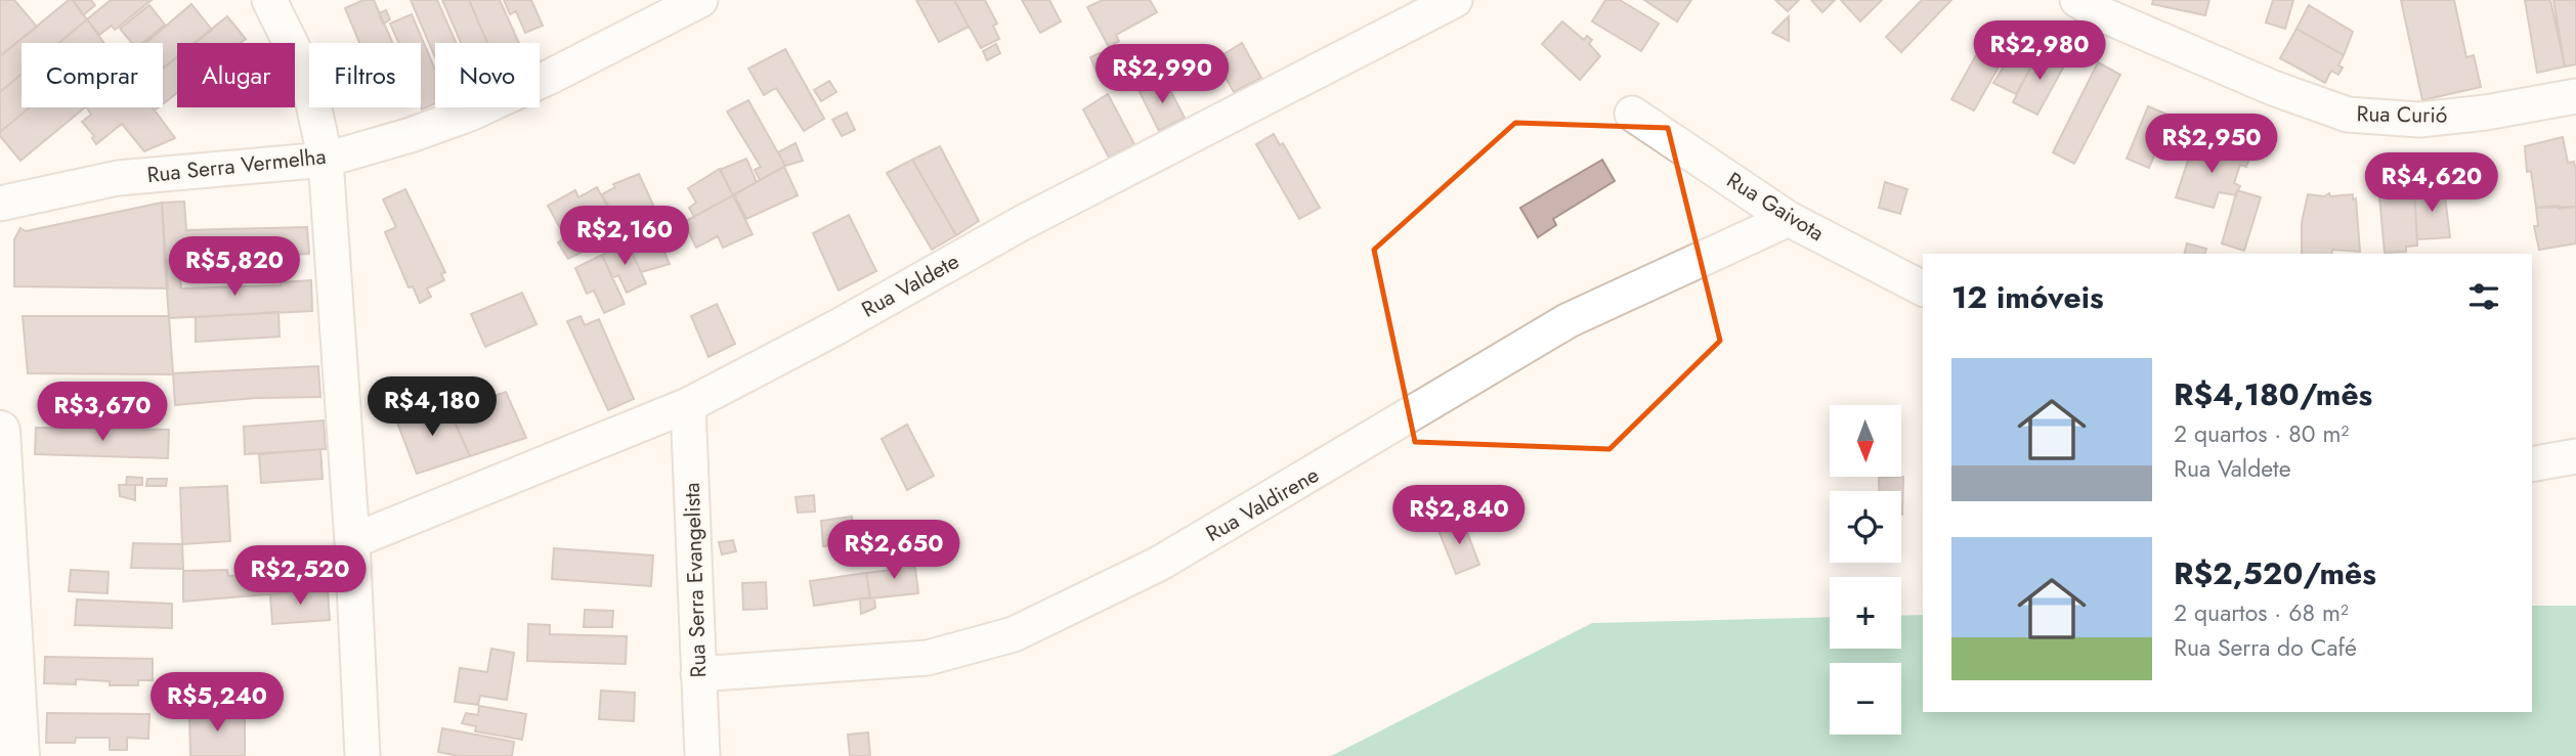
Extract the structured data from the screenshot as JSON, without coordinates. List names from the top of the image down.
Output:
{
  "streets": {
    "street": [
      "Rua Curió",
      "Rua Serra Vermelha",
      "Rua Gaivota",
      "Rua Valdete",
      "Rua Valdirene",
      "Rua Serra Evangelista"
    ]
  },
  "crossings": [
    ["Rua Gaivota", "Rua Valdirene"],
    ["Rua Valdete", "Rua Serra Evangelista"],
    ["Rua Valdirene", "Rua Serra Evangelista"]
  ],
  "north": "bottom",
  "page": {
    "price": [
      "R$2,980",
      "R$2,990",
      "R$2,950",
      "R$4,620",
      "R$2,160",
      "R$5,820",
      "R$4,180",
      "R$3,670",
      "R$2,840",
      "R$2,650",
      "R$2,520",
      "R$5,240"
    ],
    "chip": [
      "Comprar",
      "Alugar",
      "Filtros",
      "Novo"
    ],
    "heading": "12 imóveis",
    "list": [
      {
        "name": "R$4,180/mês",
        "note": "2 quartos · 80 m² · Rua Valdete"
      },
      {
        "name": "R$2,520/mês",
        "note": "2 quartos · 68 m² · Rua Serra do Café"
      }
    ],
    "map_buttons": ["+", "−"]
  }
}
